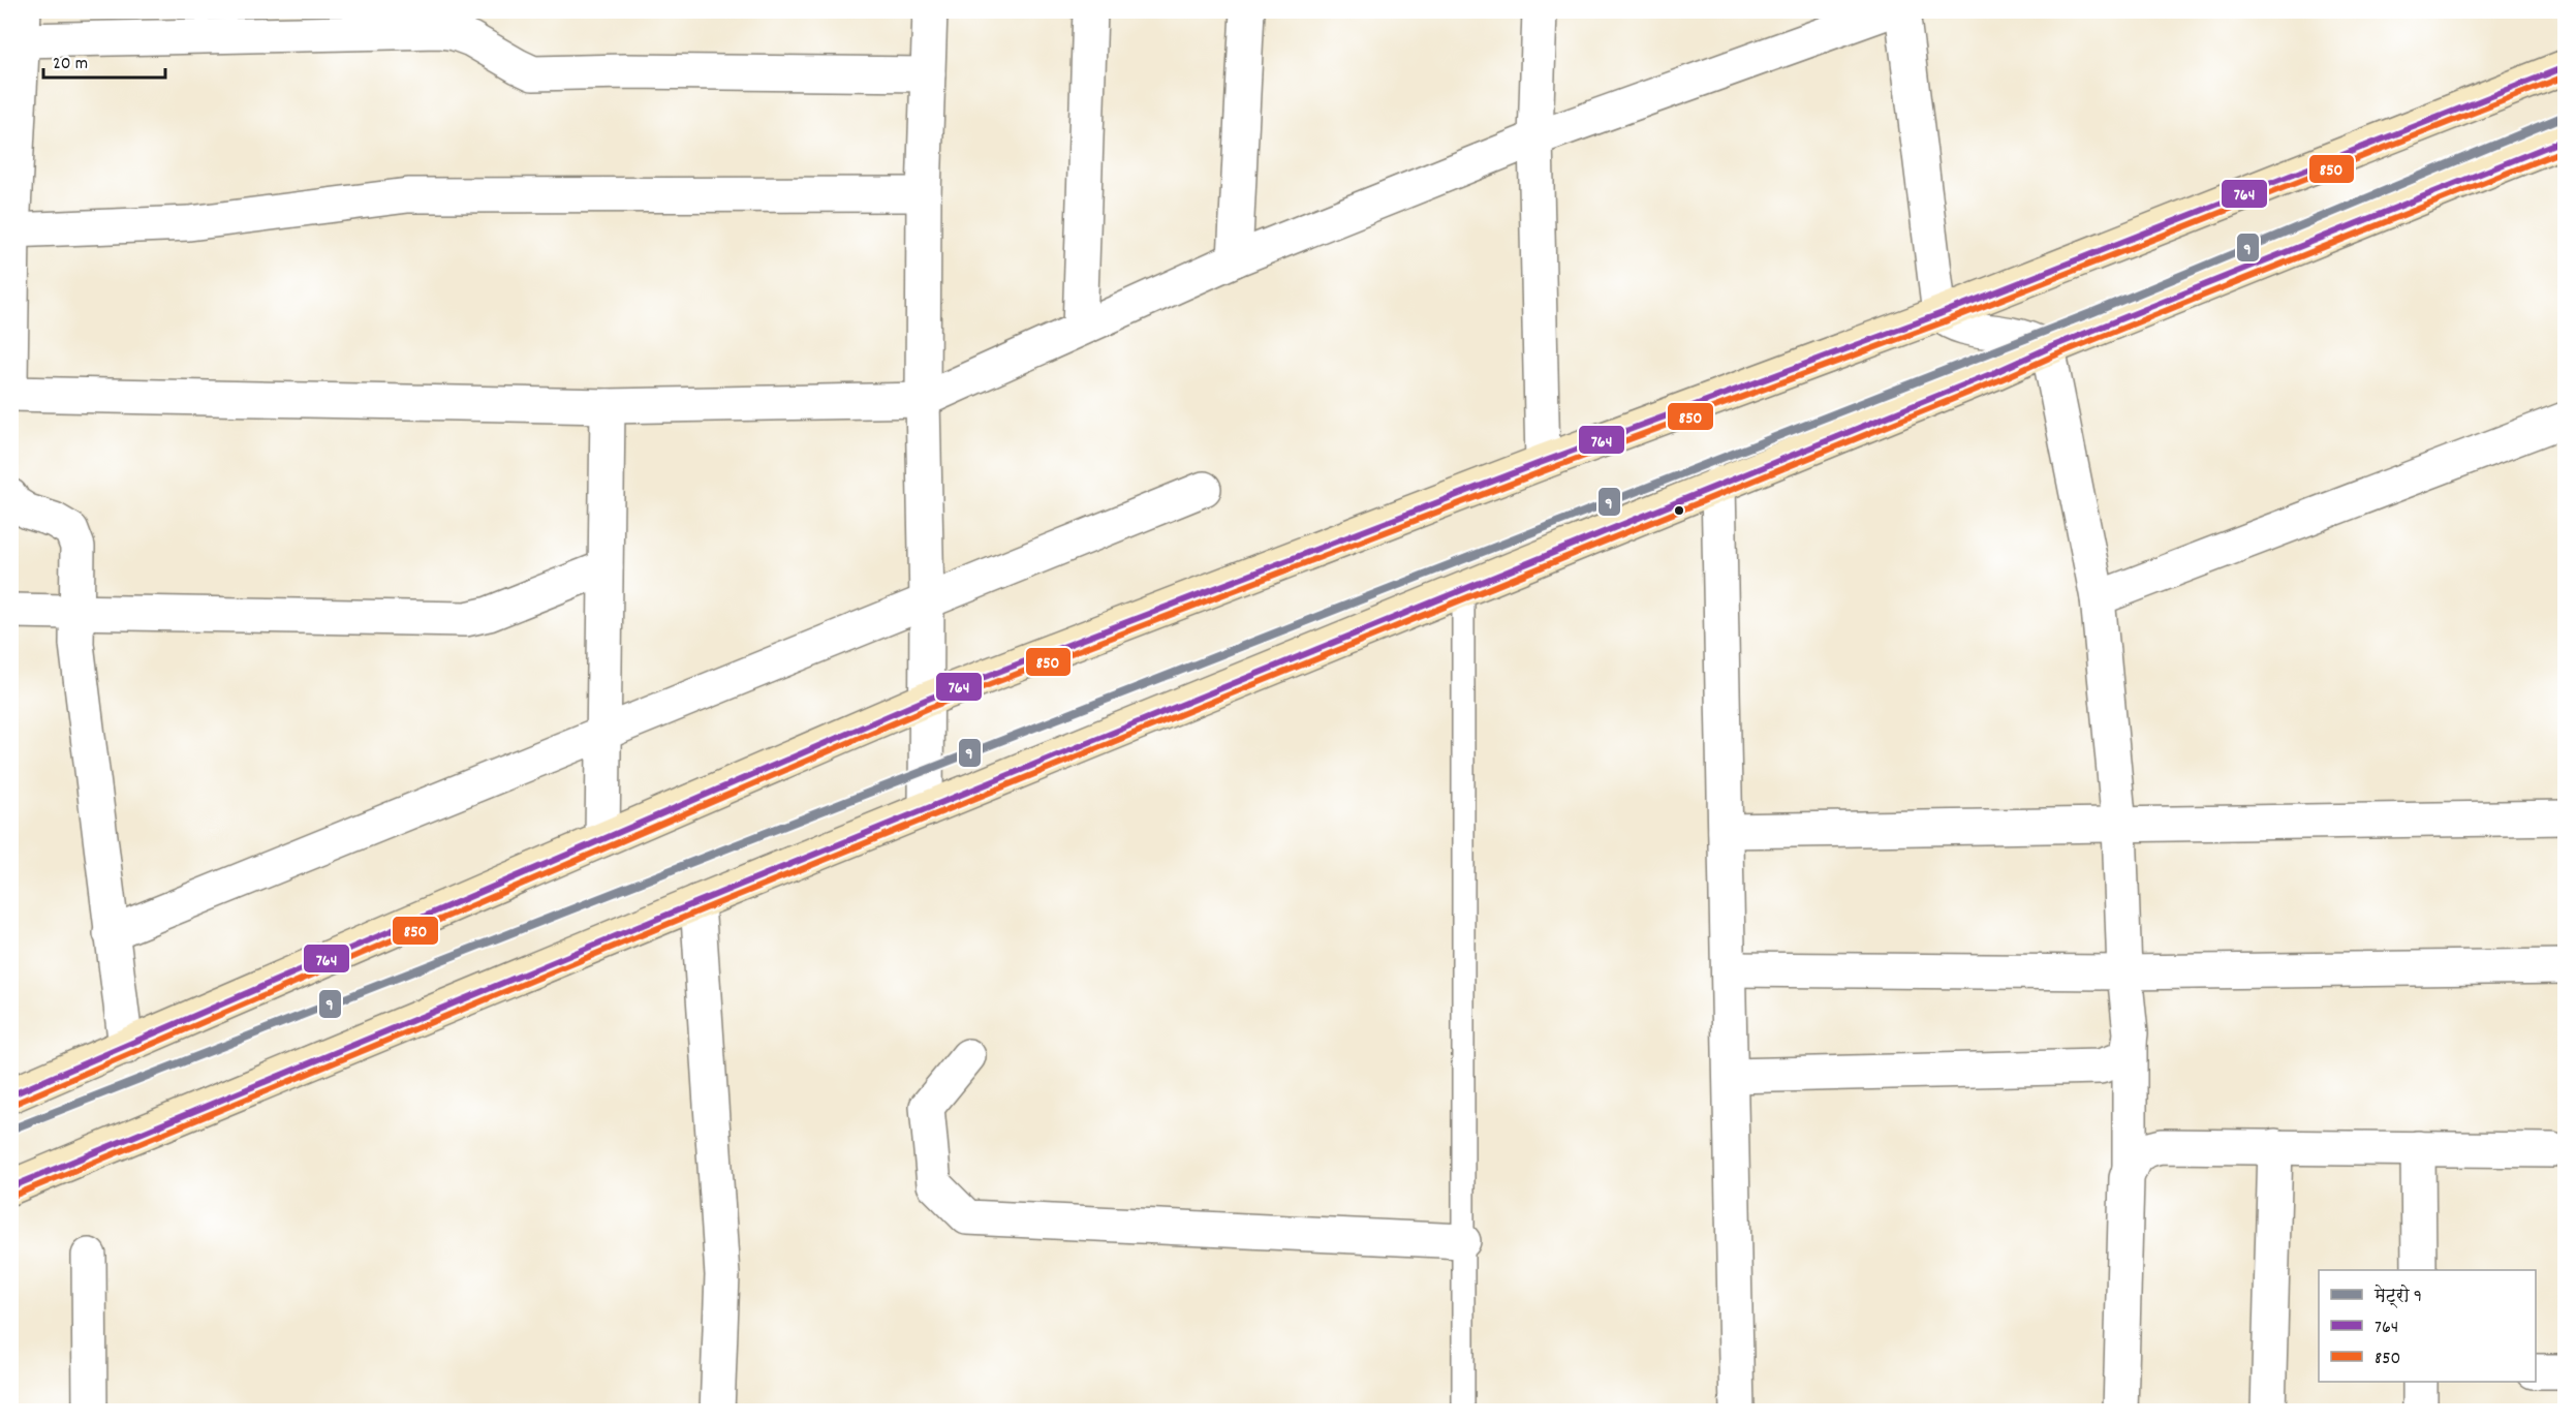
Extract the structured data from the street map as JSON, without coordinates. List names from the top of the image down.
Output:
{
  "lines": ["transit line 764", "transit line 850", "metro line 9"],
  "legend": ["मेट्रो 9", "764", "850"],
  "scale_bar": "20 m"
}
